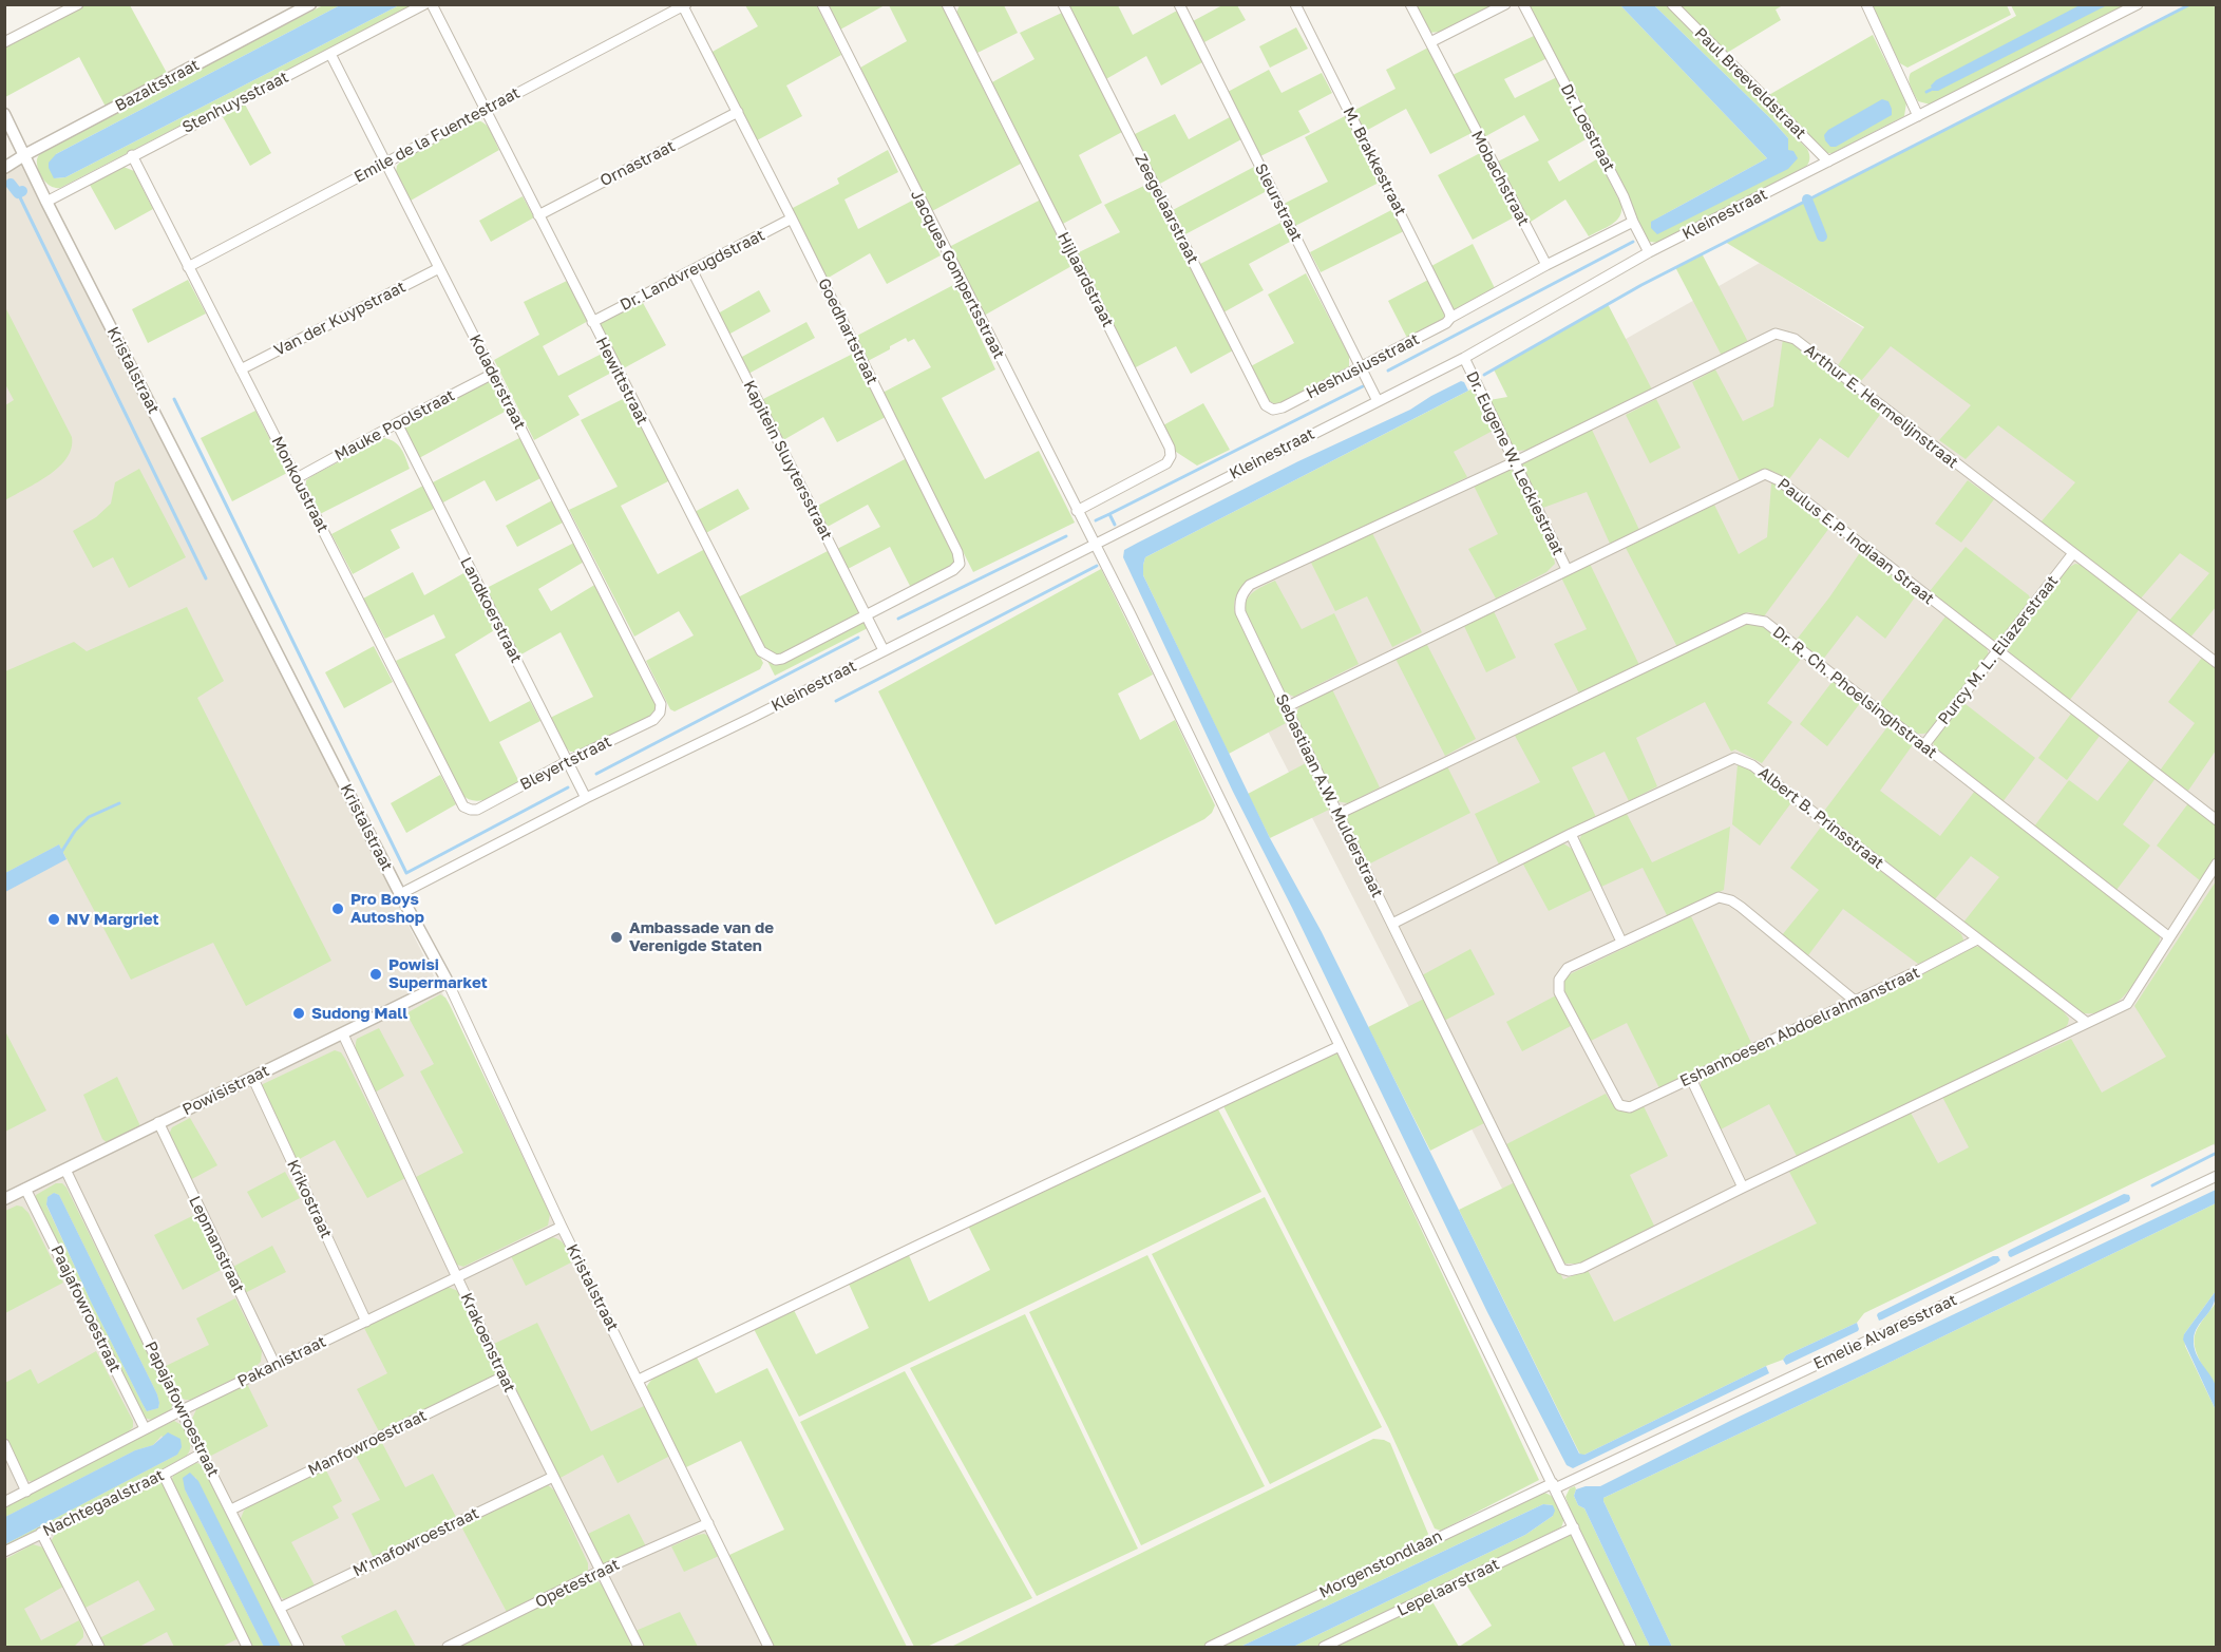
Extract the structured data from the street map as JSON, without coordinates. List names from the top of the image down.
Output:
{
  "streets": {
    "street": [
      "Paul Breeveldstraat",
      "Bazaltstraat",
      "Stenhuysstraat",
      "Dr. Loestraat",
      "Emile de la Fuentestraat",
      "M. Brakkestraat",
      "Ornastraat",
      "Mobachstraat",
      "Sleurstraat",
      "Zeegelaarstraat",
      "Kleinestraat",
      "Dr. Landvreugdstraat",
      "Jacques Gompertsstraat",
      "Hijlaardstraat",
      "Van der Kuypstraat",
      "Goedhartstraat",
      "Heshusiusstraat",
      "Kristalstraat",
      "Hewittstraat",
      "Koladerstraat",
      "Arthur E. Hermelijnstraat",
      "Mauke Poolstraat",
      "Kapitein Sluytersstraat",
      "Dr. Eugene W. Leckiestraat",
      "Monkoustraat",
      "Paulus E.P. Indiaan Straat",
      "Landkoerstraat",
      "Purcy M. L. Eliazerstraat",
      "Dr. R. Ch. Phoelsinghstraat",
      "Bleyertstraat",
      "Sebastiaan A.W. Mulderstraat",
      "Albert B. Prinsstraat",
      "Eshanhoesen Abdoelrahmanstraat",
      "Powisistraat",
      "Krikostraat",
      "Lepmanstraat",
      "Paajafowroestraat",
      "Emelie Alvaresstraat",
      "Krakoenstraat",
      "Pakanistraat",
      "Papajafowroestraat",
      "Manfowroestraat",
      "Nachtegaalstraat",
      "M'mafowroestraat",
      "Morgenstondlaan",
      "Opetestraat",
      "Lepelaarstraat"
    ]
  },
  "crossings": [
    ["Paul Breeveldstraat", "Kleinestraat"],
    ["Bazaltstraat", "Kristalstraat"],
    ["Stenhuysstraat", "Kristalstraat"],
    ["Stenhuysstraat", "Koladerstraat"],
    ["Stenhuysstraat", "Monkoustraat"],
    ["Dr. Loestraat", "Kleinestraat"],
    ["Emile de la Fuentestraat", "Goedhartstraat"],
    ["Emile de la Fuentestraat", "Hewittstraat"],
    ["Emile de la Fuentestraat", "Koladerstraat"],
    ["Emile de la Fuentestraat", "Monkoustraat"],
    ["M. Brakkestraat", "Heshusiusstraat"],
    ["Ornastraat", "Goedhartstraat"],
    ["Ornastraat", "Hewittstraat"],
    ["Mobachstraat", "Heshusiusstraat"],
    ["Sleurstraat", "Kleinestraat"],
    ["Sleurstraat", "Heshusiusstraat"],
    ["Zeegelaarstraat", "Heshusiusstraat"],
    ["Kleinestraat", "Jacques Gompertsstraat"],
    ["Kleinestraat", "Kristalstraat"],
    ["Kleinestraat", "Kapitein Sluytersstraat"],
    ["Kleinestraat", "Dr. Eugene W. Leckiestraat"],
    ["Kleinestraat", "Landkoerstraat"],
    ["Dr. Landvreugdstraat", "Goedhartstraat"],
    ["Dr. Landvreugdstraat", "Hewittstraat"],
    ["Dr. Landvreugdstraat", "Kapitein Sluytersstraat"],
    ["Jacques Gompertsstraat", "Hijlaardstraat"],
    ["Jacques Gompertsstraat", "Emelie Alvaresstraat"],
    ["Jacques Gompertsstraat", "Morgenstondlaan"],
    ["Jacques Gompertsstraat", "Lepelaarstraat"],
    ["Van der Kuypstraat", "Koladerstraat"],
    ["Van der Kuypstraat", "Monkoustraat"],
    ["Goedhartstraat", "Hewittstraat"],
    ["Goedhartstraat", "Kapitein Sluytersstraat"],
    ["Kristalstraat", "Powisistraat"],
    ["Kristalstraat", "Pakanistraat"],
    ["Kristalstraat", "Opetestraat"],
    ["Hewittstraat", "Kapitein Sluytersstraat"],
    ["Koladerstraat", "Mauke Poolstraat"],
    ["Koladerstraat", "Bleyertstraat"],
    ["Arthur E. Hermelijnstraat", "Dr. Eugene W. Leckiestraat"],
    ["Arthur E. Hermelijnstraat", "Purcy M. L. Eliazerstraat"],
    ["Arthur E. Hermelijnstraat", "Sebastiaan A.W. Mulderstraat"],
    ["Mauke Poolstraat", "Monkoustraat"],
    ["Mauke Poolstraat", "Landkoerstraat"],
    ["Dr. Eugene W. Leckiestraat", "Paulus E.P. Indiaan Straat"],
    ["Dr. Eugene W. Leckiestraat", "Sebastiaan A.W. Mulderstraat"],
    ["Monkoustraat", "Bleyertstraat"],
    ["Paulus E.P. Indiaan Straat", "Purcy M. L. Eliazerstraat"],
    ["Paulus E.P. Indiaan Straat", "Sebastiaan A.W. Mulderstraat"],
    ["Landkoerstraat", "Bleyertstraat"],
    ["Purcy M. L. Eliazerstraat", "Dr. R. Ch. Phoelsinghstraat"],
    ["Dr. R. Ch. Phoelsinghstraat", "Sebastiaan A.W. Mulderstraat"],
    ["Sebastiaan A.W. Mulderstraat", "Albert B. Prinsstraat"],
    ["Albert B. Prinsstraat", "Eshanhoesen Abdoelrahmanstraat"],
    ["Powisistraat", "Krikostraat"],
    ["Powisistraat", "Lepmanstraat"],
    ["Powisistraat", "Paajafowroestraat"],
    ["Powisistraat", "Krakoenstraat"],
    ["Powisistraat", "Papajafowroestraat"],
    ["Krikostraat", "Pakanistraat"],
    ["Lepmanstraat", "Pakanistraat"],
    ["Paajafowroestraat", "Pakanistraat"],
    ["Emelie Alvaresstraat", "Morgenstondlaan"],
    ["Krakoenstraat", "Pakanistraat"],
    ["Krakoenstraat", "Manfowroestraat"],
    ["Krakoenstraat", "M'mafowroestraat"],
    ["Krakoenstraat", "Opetestraat"],
    ["Pakanistraat", "Papajafowroestraat"],
    ["Papajafowroestraat", "Manfowroestraat"],
    ["Papajafowroestraat", "Nachtegaalstraat"],
    ["Papajafowroestraat", "M'mafowroestraat"]
  ],
  "places": [
    "Pro Boys Autoshop",
    "NV Margriet",
    "Ambassade van de Verenigde Staten",
    "Powisi Supermarket",
    "Sudong Mall"
  ]
}
